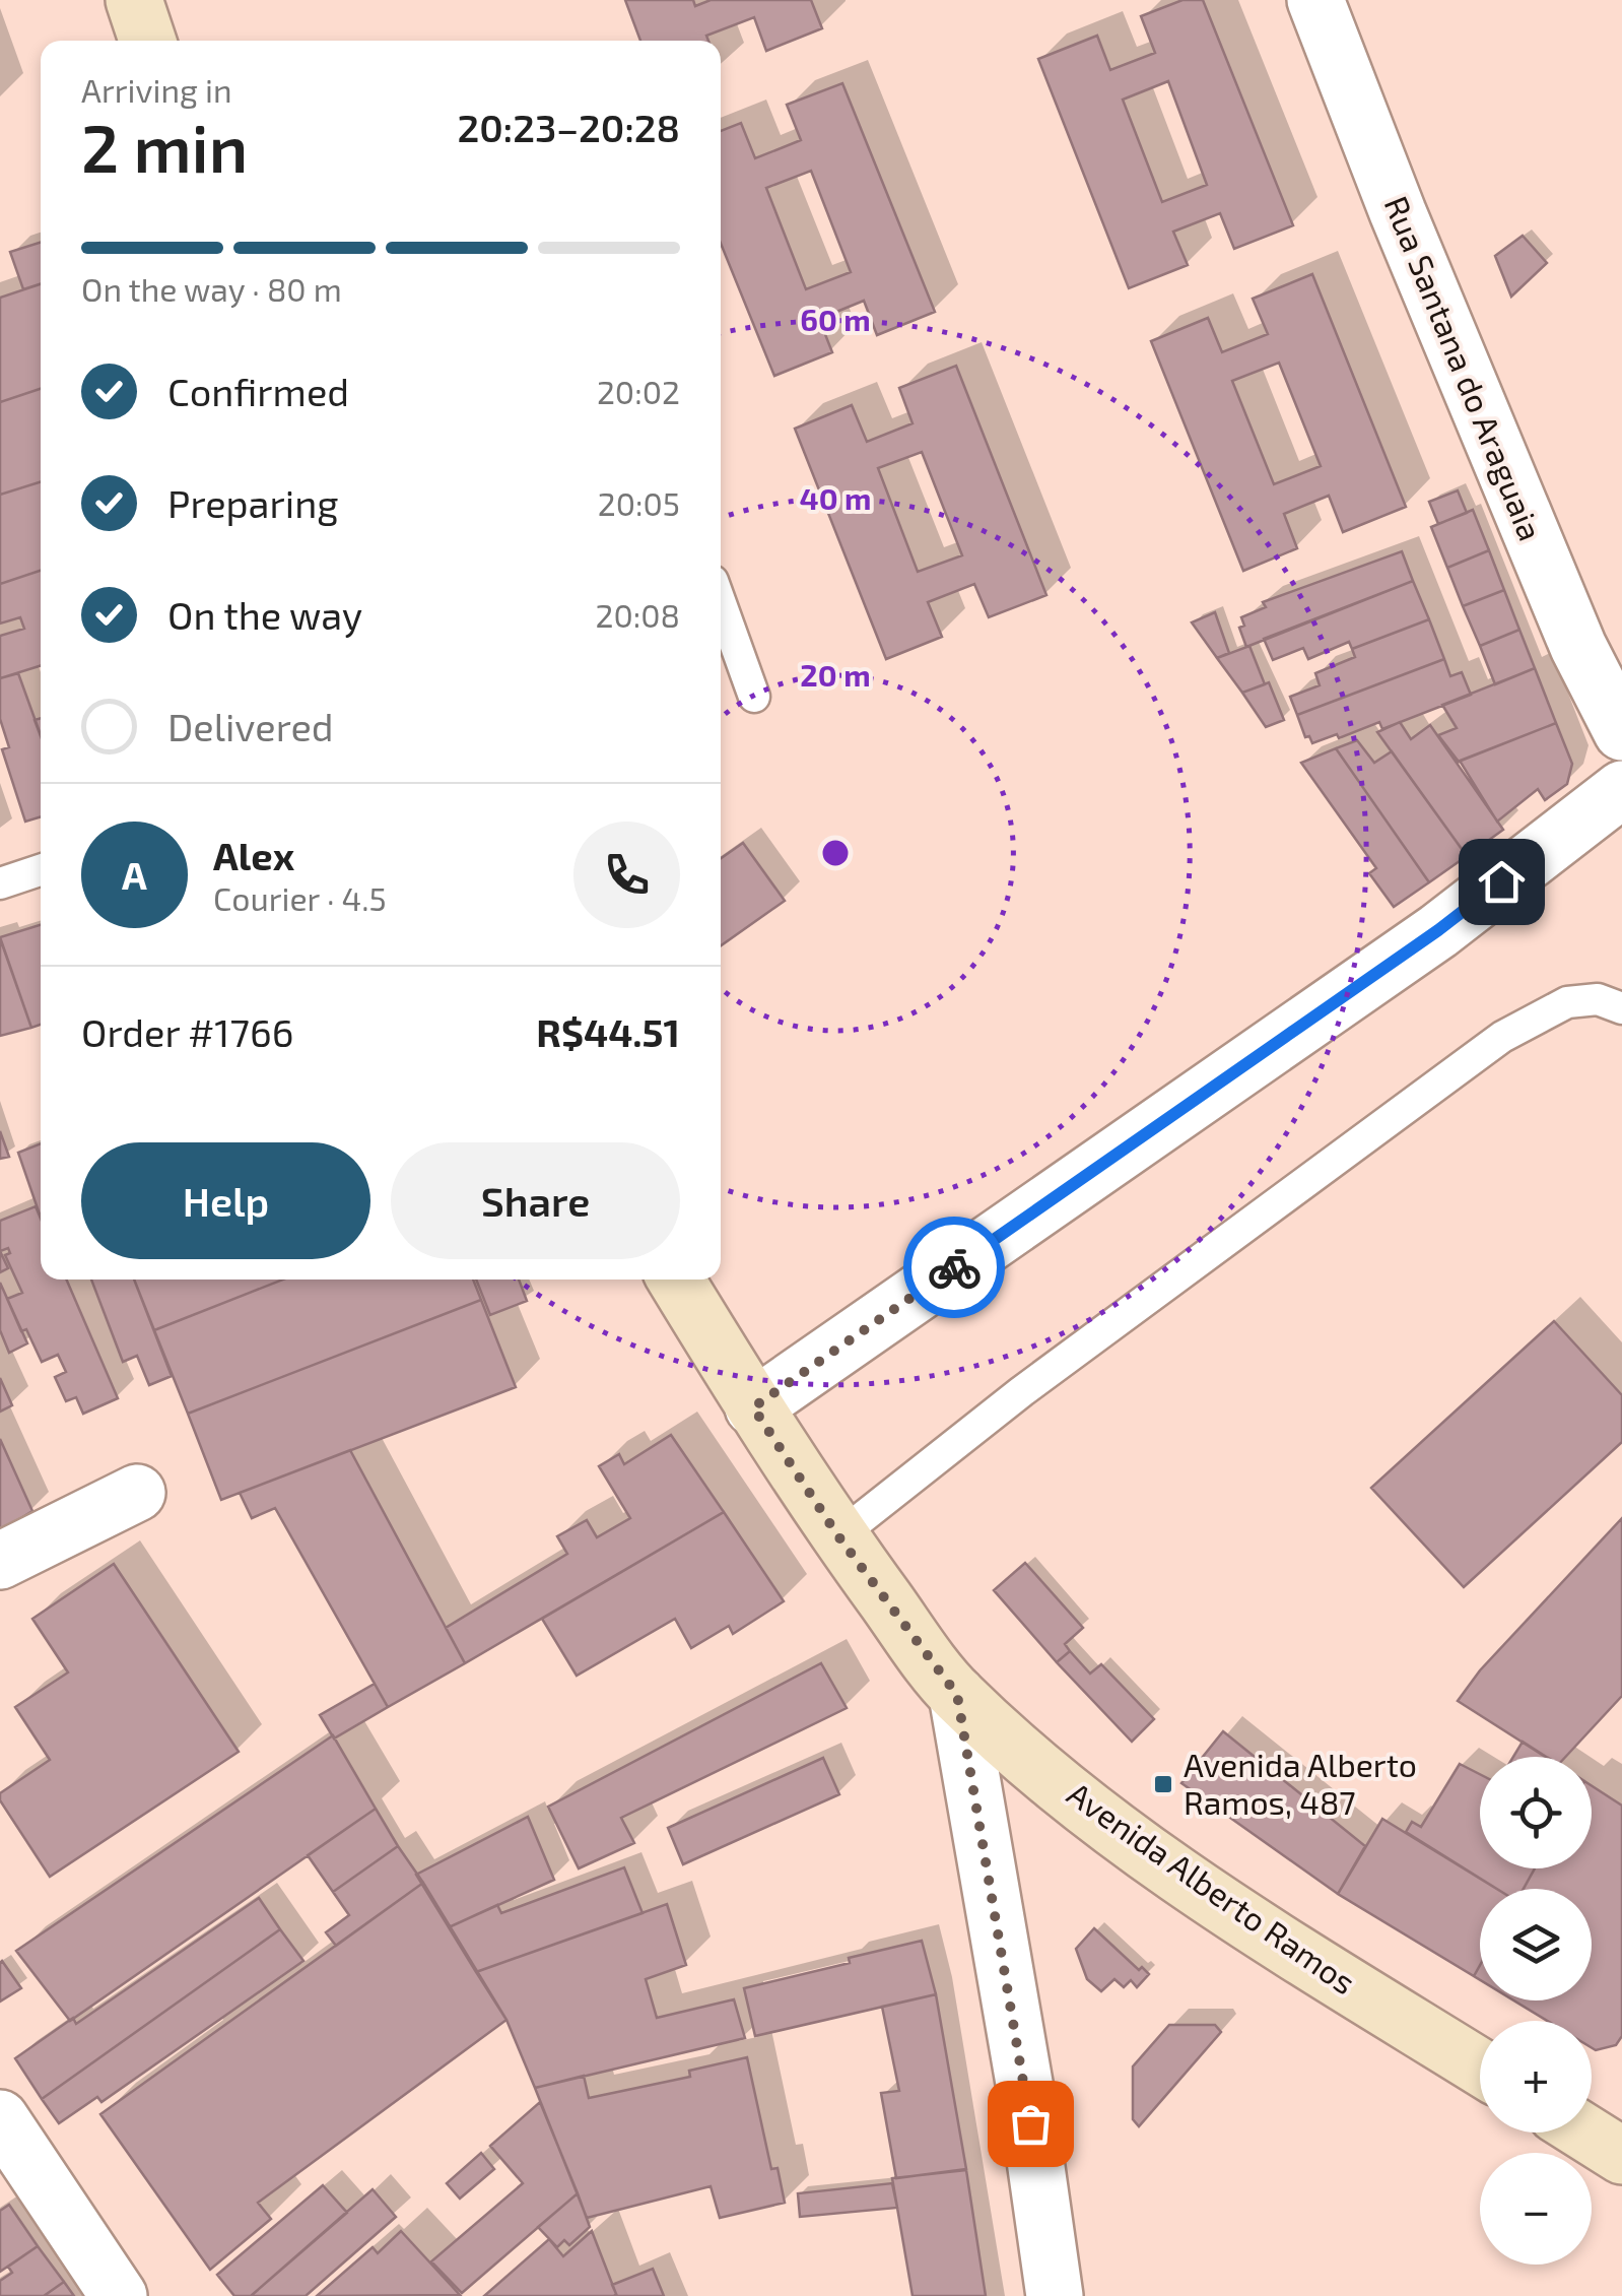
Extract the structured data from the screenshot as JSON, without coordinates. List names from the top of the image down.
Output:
{
  "streets": {
    "main road": ["Avenida Alberto Ramos"],
    "street": ["Rua Santana do Araguaia"]
  },
  "places": {
    "transit": ["Avenida Alberto Ramos, 487"]
  },
  "page": {
    "heading": ["2 min", "Arriving in", "20:23–20:28"],
    "panel": [
      "Alex",
      "Courier · 4.5",
      "Order #1766",
      "R$44.51"
    ],
    "bar": "On the way · 80 m",
    "list": [
      ["Confirmed", "20:02"],
      ["Preparing", "20:05"],
      ["On the way", "20:08"],
      "Delivered"
    ],
    "round": "A",
    "buttons": ["Help", "Share"],
    "map_buttons": ["+", "−"]
  },
  "rings": ["60 m", "40 m", "20 m"]
}
